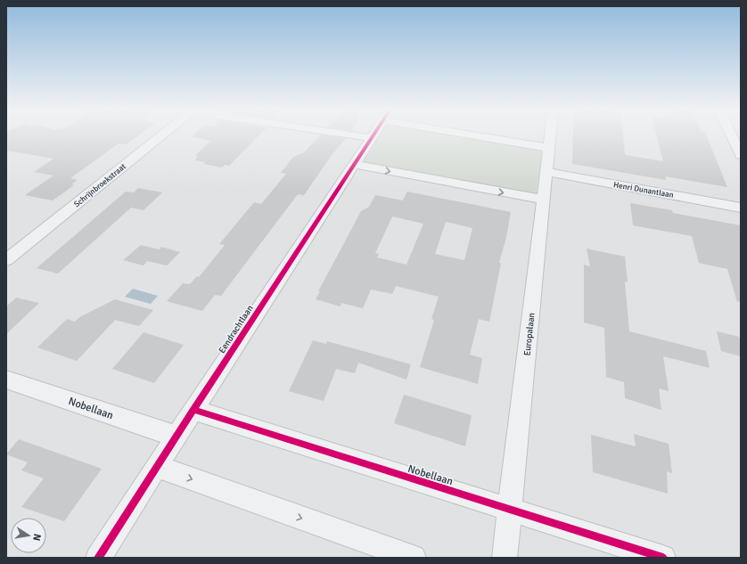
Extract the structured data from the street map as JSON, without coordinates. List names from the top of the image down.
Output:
{
  "streets": {
    "street": [
      "Schrijnbroekstraat",
      "Henri Dunantlaan",
      "Eendrachtlaan",
      "Europalaan",
      "Nobellaan"
    ]
  },
  "crossings": [
    ["Henri Dunantlaan", "Europalaan"],
    ["Eendrachtlaan", "Nobellaan"],
    ["Europalaan", "Nobellaan"]
  ],
  "north": "right"
}
